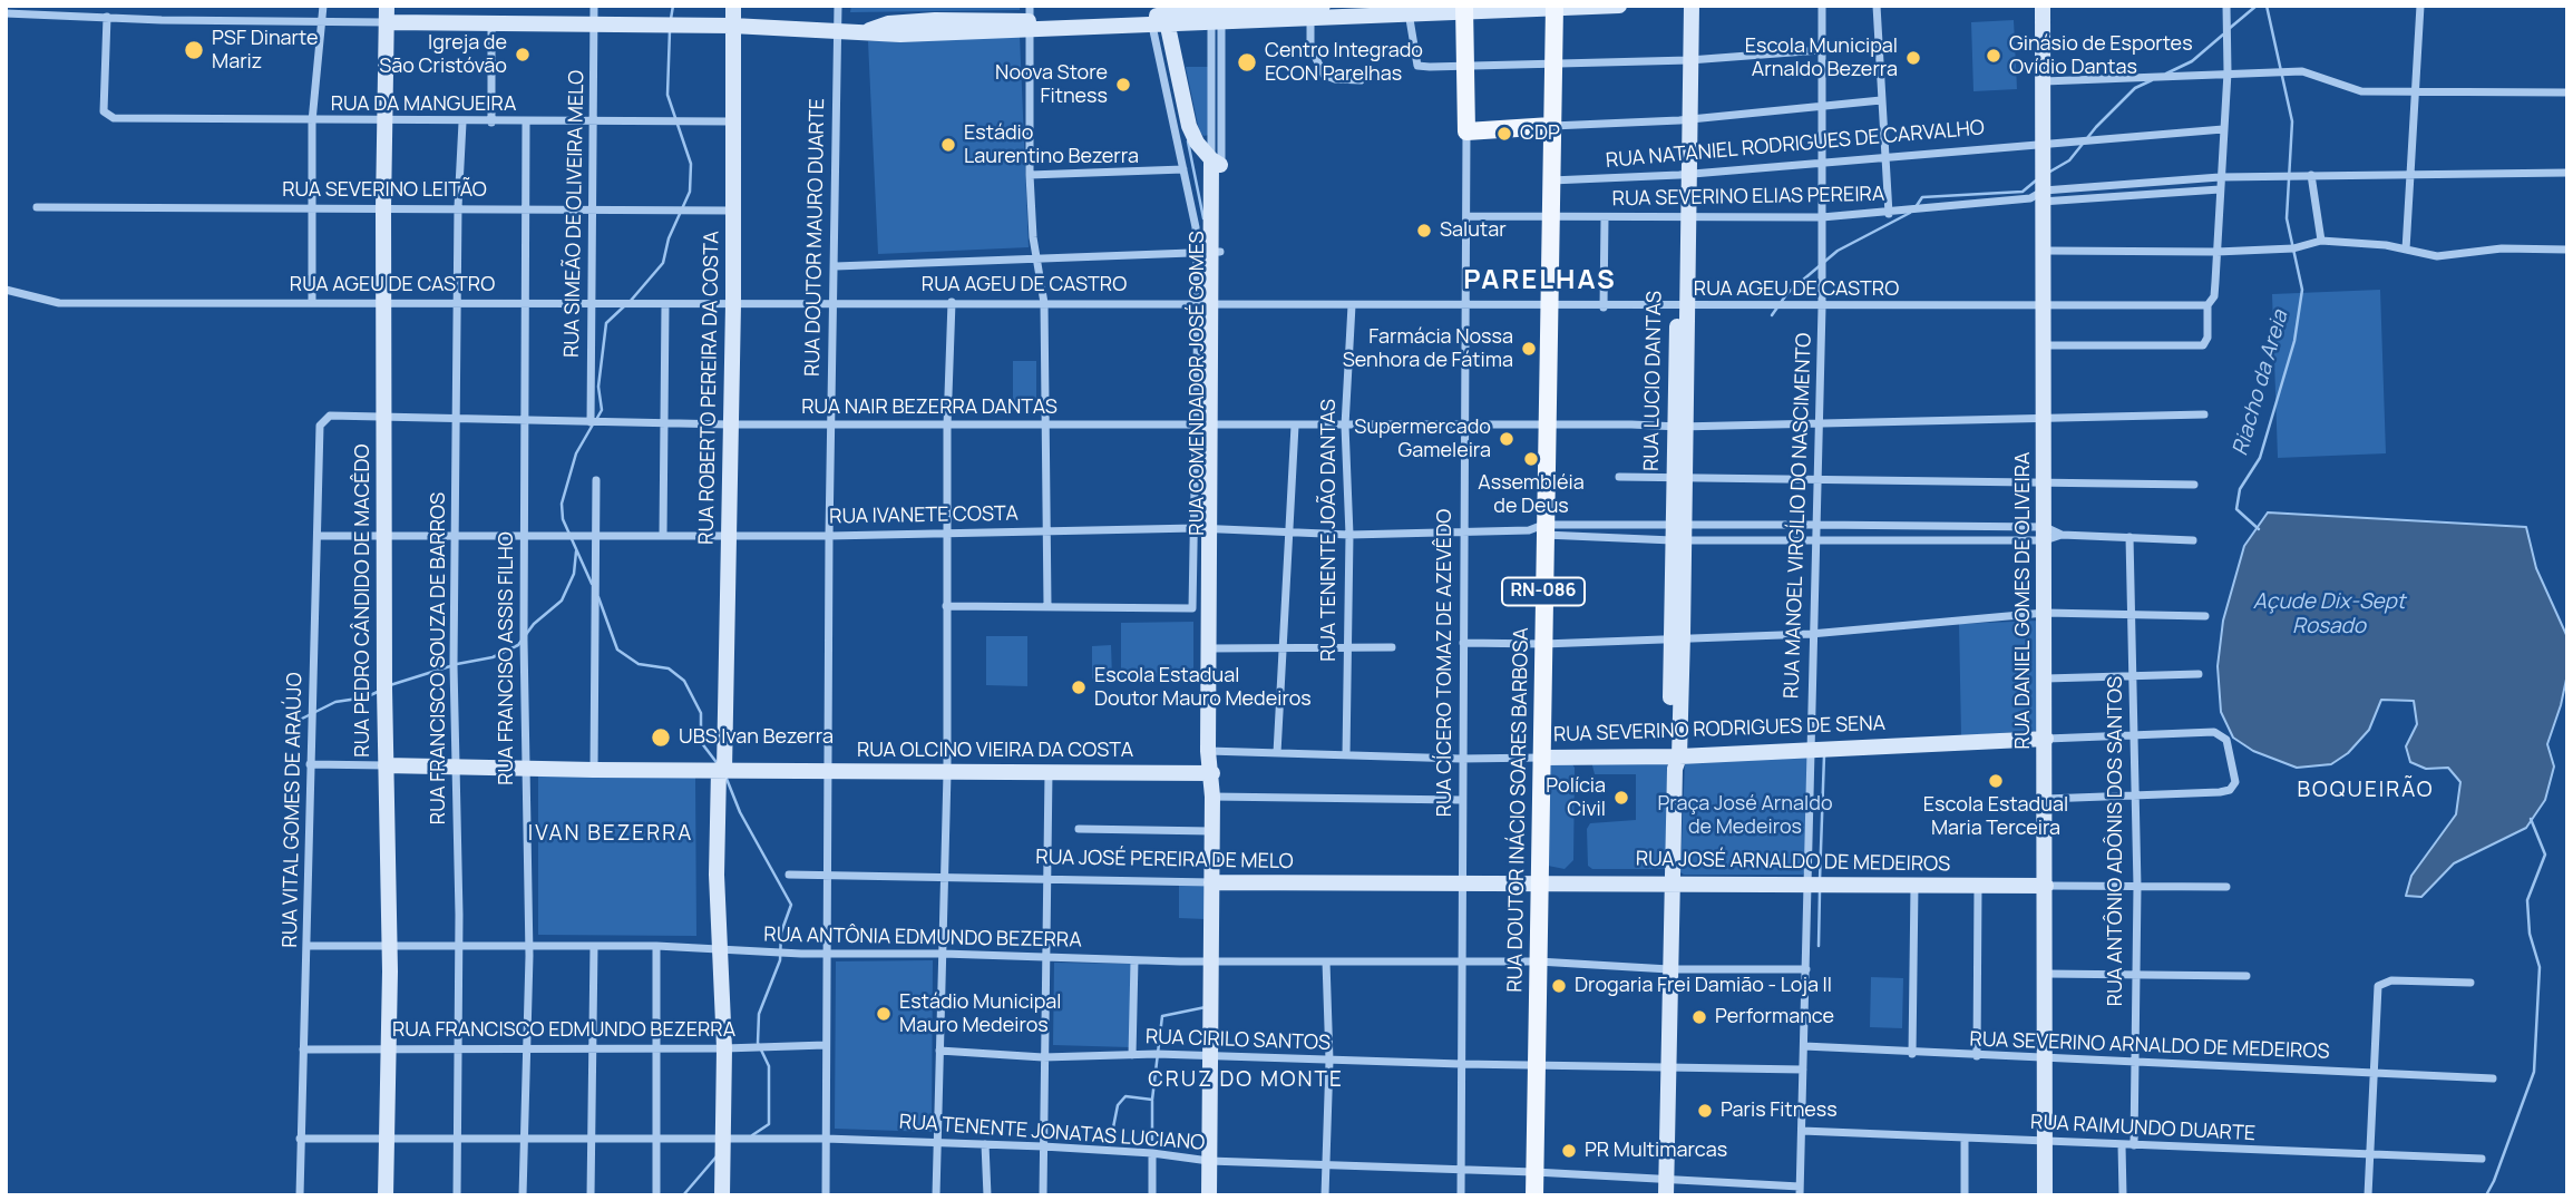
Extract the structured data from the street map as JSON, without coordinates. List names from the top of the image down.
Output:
{
  "streets": {
    "main road": ["RN-086", "RUA DOUTOR INÁCIO SOARES BARBOSA"],
    "street": [
      "RUA DA MANGUEIRA",
      "RUA NATANIEL RODRIGUES DE CARVALHO",
      "RUA SEVERINO LEITÃO",
      "RUA SEVERINO ELIAS PEREIRA",
      "RUA SIMEÃO DE OLIVEIRA MELO",
      "RUA DOUTOR MAURO DUARTE",
      "RUA AGEU DE CASTRO",
      "RUA LUCIO DANTAS",
      "RUA COMENDADOR JOSÉ GOMES",
      "RUA ROBERTO PEREIRA DA COSTA",
      "RUA NAIR BEZERRA DANTAS",
      "RUA IVANETE COSTA",
      "RUA MANOEL VIRGÍLIO DO NASCIMENTO",
      "RUA TENENTE JOÃO DANTAS",
      "RUA PEDRO CÂNDIDO DE MACÊDO",
      "RUA DANIEL GOMES DE OLIVEIRA",
      "RUA FRANCISCO SOUZA DE BARROS",
      "RUA FRANCISO ASSIS FILHO",
      "RUA CÍCERO TOMAZ DE AZEVÊDO",
      "RUA SEVERINO RODRIGUES DE SENA",
      "RUA OLCINO VIEIRA DA COSTA",
      "RUA VITAL GOMES DE ARAÚJO",
      "RUA ANTÔNIO ADÔNIS DOS SANTOS",
      "RUA JOSÉ PEREIRA DE MELO",
      "RUA JOSÉ ARNALDO DE MEDEIROS",
      "RUA ANTÔNIA EDMUNDO BEZERRA",
      "RUA FRANCISCO EDMUNDO BEZERRA",
      "RUA CIRILO SANTOS",
      "RUA SEVERINO ARNALDO DE MEDEIROS",
      "RUA RAIMUNDO DUARTE",
      "RUA TENENTE JONATAS LUCIANO"
    ]
  },
  "crossings": [
    ["RUA DA MANGUEIRA", "RUA SIMEÃO DE OLIVEIRA MELO"],
    ["RUA DA MANGUEIRA", "RUA ROBERTO PEREIRA DA COSTA"],
    ["RUA DA MANGUEIRA", "RUA PEDRO CÂNDIDO DE MACÊDO"],
    ["RUA DA MANGUEIRA", "RUA FRANCISCO SOUZA DE BARROS"],
    ["RUA DA MANGUEIRA", "RUA FRANCISO ASSIS FILHO"],
    ["RUA NATANIEL RODRIGUES DE CARVALHO", "RUA LUCIO DANTAS"],
    ["RUA NATANIEL RODRIGUES DE CARVALHO", "RUA MANOEL VIRGÍLIO DO NASCIMENTO"],
    ["RUA NATANIEL RODRIGUES DE CARVALHO", "RN-086"],
    ["RUA NATANIEL RODRIGUES DE CARVALHO", "RUA DANIEL GOMES DE OLIVEIRA"],
    ["RUA SEVERINO LEITÃO", "RUA SIMEÃO DE OLIVEIRA MELO"],
    ["RUA SEVERINO LEITÃO", "RUA ROBERTO PEREIRA DA COSTA"],
    ["RUA SEVERINO LEITÃO", "RUA PEDRO CÂNDIDO DE MACÊDO"],
    ["RUA SEVERINO LEITÃO", "RUA FRANCISCO SOUZA DE BARROS"],
    ["RUA SEVERINO LEITÃO", "RUA FRANCISO ASSIS FILHO"],
    ["RUA SEVERINO ELIAS PEREIRA", "RUA LUCIO DANTAS"],
    ["RUA SEVERINO ELIAS PEREIRA", "RUA MANOEL VIRGÍLIO DO NASCIMENTO"],
    ["RUA SEVERINO ELIAS PEREIRA", "RN-086"],
    ["RUA SEVERINO ELIAS PEREIRA", "RUA DANIEL GOMES DE OLIVEIRA"],
    ["RUA SEVERINO ELIAS PEREIRA", "RUA CÍCERO TOMAZ DE AZEVÊDO"],
    ["RUA SIMEÃO DE OLIVEIRA MELO", "RUA AGEU DE CASTRO"],
    ["RUA SIMEÃO DE OLIVEIRA MELO", "RUA NAIR BEZERRA DANTAS"],
    ["RUA DOUTOR MAURO DUARTE", "RUA AGEU DE CASTRO"],
    ["RUA DOUTOR MAURO DUARTE", "RUA NAIR BEZERRA DANTAS"],
    ["RUA DOUTOR MAURO DUARTE", "RUA IVANETE COSTA"],
    ["RUA DOUTOR MAURO DUARTE", "RUA OLCINO VIEIRA DA COSTA"],
    ["RUA DOUTOR MAURO DUARTE", "RUA JOSÉ PEREIRA DE MELO"],
    ["RUA DOUTOR MAURO DUARTE", "RUA ANTÔNIA EDMUNDO BEZERRA"],
    ["RUA DOUTOR MAURO DUARTE", "RUA FRANCISCO EDMUNDO BEZERRA"],
    ["RUA DOUTOR MAURO DUARTE", "RUA TENENTE JONATAS LUCIANO"],
    ["RUA AGEU DE CASTRO", "RUA LUCIO DANTAS"],
    ["RUA AGEU DE CASTRO", "RUA COMENDADOR JOSÉ GOMES"],
    ["RUA AGEU DE CASTRO", "RUA ROBERTO PEREIRA DA COSTA"],
    ["RUA AGEU DE CASTRO", "RUA MANOEL VIRGÍLIO DO NASCIMENTO"],
    ["RUA AGEU DE CASTRO", "RUA TENENTE JOÃO DANTAS"],
    ["RUA AGEU DE CASTRO", "RN-086"],
    ["RUA AGEU DE CASTRO", "RUA PEDRO CÂNDIDO DE MACÊDO"],
    ["RUA AGEU DE CASTRO", "RUA DANIEL GOMES DE OLIVEIRA"],
    ["RUA AGEU DE CASTRO", "RUA FRANCISCO SOUZA DE BARROS"],
    ["RUA AGEU DE CASTRO", "RUA FRANCISO ASSIS FILHO"],
    ["RUA AGEU DE CASTRO", "RUA CÍCERO TOMAZ DE AZEVÊDO"],
    ["RUA LUCIO DANTAS", "RUA NAIR BEZERRA DANTAS"],
    ["RUA LUCIO DANTAS", "RUA SEVERINO RODRIGUES DE SENA"],
    ["RUA LUCIO DANTAS", "RUA JOSÉ ARNALDO DE MEDEIROS"],
    ["RUA LUCIO DANTAS", "RUA ANTÔNIA EDMUNDO BEZERRA"],
    ["RUA LUCIO DANTAS", "RUA CIRILO SANTOS"],
    ["RUA LUCIO DANTAS", "RUA TENENTE JONATAS LUCIANO"],
    ["RUA COMENDADOR JOSÉ GOMES", "RUA NAIR BEZERRA DANTAS"],
    ["RUA COMENDADOR JOSÉ GOMES", "RUA IVANETE COSTA"],
    ["RUA COMENDADOR JOSÉ GOMES", "RUA SEVERINO RODRIGUES DE SENA"],
    ["RUA COMENDADOR JOSÉ GOMES", "RUA OLCINO VIEIRA DA COSTA"],
    ["RUA COMENDADOR JOSÉ GOMES", "RUA JOSÉ PEREIRA DE MELO"],
    ["RUA COMENDADOR JOSÉ GOMES", "RUA ANTÔNIA EDMUNDO BEZERRA"],
    ["RUA COMENDADOR JOSÉ GOMES", "RUA CIRILO SANTOS"],
    ["RUA COMENDADOR JOSÉ GOMES", "RUA TENENTE JONATAS LUCIANO"],
    ["RUA ROBERTO PEREIRA DA COSTA", "RUA NAIR BEZERRA DANTAS"],
    ["RUA ROBERTO PEREIRA DA COSTA", "RUA IVANETE COSTA"],
    ["RUA ROBERTO PEREIRA DA COSTA", "RUA OLCINO VIEIRA DA COSTA"],
    ["RUA ROBERTO PEREIRA DA COSTA", "RUA ANTÔNIA EDMUNDO BEZERRA"],
    ["RUA ROBERTO PEREIRA DA COSTA", "RUA FRANCISCO EDMUNDO BEZERRA"],
    ["RUA ROBERTO PEREIRA DA COSTA", "RUA TENENTE JONATAS LUCIANO"],
    ["RUA NAIR BEZERRA DANTAS", "RUA MANOEL VIRGÍLIO DO NASCIMENTO"],
    ["RUA NAIR BEZERRA DANTAS", "RUA TENENTE JOÃO DANTAS"],
    ["RUA NAIR BEZERRA DANTAS", "RN-086"],
    ["RUA NAIR BEZERRA DANTAS", "RUA PEDRO CÂNDIDO DE MACÊDO"],
    ["RUA NAIR BEZERRA DANTAS", "RUA DANIEL GOMES DE OLIVEIRA"],
    ["RUA NAIR BEZERRA DANTAS", "RUA FRANCISCO SOUZA DE BARROS"],
    ["RUA NAIR BEZERRA DANTAS", "RUA FRANCISO ASSIS FILHO"],
    ["RUA NAIR BEZERRA DANTAS", "RUA CÍCERO TOMAZ DE AZEVÊDO"],
    ["RUA NAIR BEZERRA DANTAS", "RUA VITAL GOMES DE ARAÚJO"],
    ["RUA NAIR BEZERRA DANTAS", "RUA DOUTOR INÁCIO SOARES BARBOSA"],
    ["RUA IVANETE COSTA", "RUA TENENTE JOÃO DANTAS"],
    ["RUA IVANETE COSTA", "RUA PEDRO CÂNDIDO DE MACÊDO"],
    ["RUA IVANETE COSTA", "RUA FRANCISCO SOUZA DE BARROS"],
    ["RUA IVANETE COSTA", "RUA FRANCISO ASSIS FILHO"],
    ["RUA IVANETE COSTA", "RUA CÍCERO TOMAZ DE AZEVÊDO"],
    ["RUA IVANETE COSTA", "RUA VITAL GOMES DE ARAÚJO"],
    ["RUA IVANETE COSTA", "RUA DOUTOR INÁCIO SOARES BARBOSA"],
    ["RUA MANOEL VIRGÍLIO DO NASCIMENTO", "RUA SEVERINO RODRIGUES DE SENA"],
    ["RUA MANOEL VIRGÍLIO DO NASCIMENTO", "RUA JOSÉ ARNALDO DE MEDEIROS"],
    ["RUA MANOEL VIRGÍLIO DO NASCIMENTO", "RUA ANTÔNIA EDMUNDO BEZERRA"],
    ["RUA MANOEL VIRGÍLIO DO NASCIMENTO", "RUA CIRILO SANTOS"],
    ["RUA MANOEL VIRGÍLIO DO NASCIMENTO", "RUA SEVERINO ARNALDO DE MEDEIROS"],
    ["RUA MANOEL VIRGÍLIO DO NASCIMENTO", "RUA RAIMUNDO DUARTE"],
    ["RUA MANOEL VIRGÍLIO DO NASCIMENTO", "RUA TENENTE JONATAS LUCIANO"],
    ["RUA TENENTE JOÃO DANTAS", "RUA SEVERINO RODRIGUES DE SENA"],
    ["RN-086", "RUA DOUTOR INÁCIO SOARES BARBOSA"],
    ["RUA PEDRO CÂNDIDO DE MACÊDO", "RUA OLCINO VIEIRA DA COSTA"],
    ["RUA PEDRO CÂNDIDO DE MACÊDO", "RUA ANTÔNIA EDMUNDO BEZERRA"],
    ["RUA PEDRO CÂNDIDO DE MACÊDO", "RUA FRANCISCO EDMUNDO BEZERRA"],
    ["RUA PEDRO CÂNDIDO DE MACÊDO", "RUA TENENTE JONATAS LUCIANO"],
    ["RUA DANIEL GOMES DE OLIVEIRA", "RUA SEVERINO RODRIGUES DE SENA"],
    ["RUA DANIEL GOMES DE OLIVEIRA", "RUA JOSÉ ARNALDO DE MEDEIROS"],
    ["RUA DANIEL GOMES DE OLIVEIRA", "RUA SEVERINO ARNALDO DE MEDEIROS"],
    ["RUA DANIEL GOMES DE OLIVEIRA", "RUA RAIMUNDO DUARTE"],
    ["RUA FRANCISCO SOUZA DE BARROS", "RUA OLCINO VIEIRA DA COSTA"],
    ["RUA FRANCISCO SOUZA DE BARROS", "RUA ANTÔNIA EDMUNDO BEZERRA"],
    ["RUA FRANCISCO SOUZA DE BARROS", "RUA FRANCISCO EDMUNDO BEZERRA"],
    ["RUA FRANCISCO SOUZA DE BARROS", "RUA TENENTE JONATAS LUCIANO"],
    ["RUA FRANCISO ASSIS FILHO", "RUA OLCINO VIEIRA DA COSTA"],
    ["RUA FRANCISO ASSIS FILHO", "RUA ANTÔNIA EDMUNDO BEZERRA"],
    ["RUA FRANCISO ASSIS FILHO", "RUA FRANCISCO EDMUNDO BEZERRA"],
    ["RUA FRANCISO ASSIS FILHO", "RUA TENENTE JONATAS LUCIANO"],
    ["RUA CÍCERO TOMAZ DE AZEVÊDO", "RUA SEVERINO RODRIGUES DE SENA"],
    ["RUA CÍCERO TOMAZ DE AZEVÊDO", "RUA JOSÉ PEREIRA DE MELO"],
    ["RUA CÍCERO TOMAZ DE AZEVÊDO", "RUA ANTÔNIA EDMUNDO BEZERRA"],
    ["RUA CÍCERO TOMAZ DE AZEVÊDO", "RUA CIRILO SANTOS"],
    ["RUA CÍCERO TOMAZ DE AZEVÊDO", "RUA TENENTE JONATAS LUCIANO"],
    ["RUA SEVERINO RODRIGUES DE SENA", "RUA OLCINO VIEIRA DA COSTA"],
    ["RUA SEVERINO RODRIGUES DE SENA", "RUA DOUTOR INÁCIO SOARES BARBOSA"],
    ["RUA OLCINO VIEIRA DA COSTA", "RUA VITAL GOMES DE ARAÚJO"],
    ["RUA VITAL GOMES DE ARAÚJO", "RUA ANTÔNIA EDMUNDO BEZERRA"],
    ["RUA VITAL GOMES DE ARAÚJO", "RUA FRANCISCO EDMUNDO BEZERRA"],
    ["RUA VITAL GOMES DE ARAÚJO", "RUA TENENTE JONATAS LUCIANO"],
    ["RUA DOUTOR INÁCIO SOARES BARBOSA", "RUA JOSÉ PEREIRA DE MELO"],
    ["RUA DOUTOR INÁCIO SOARES BARBOSA", "RUA JOSÉ ARNALDO DE MEDEIROS"],
    ["RUA DOUTOR INÁCIO SOARES BARBOSA", "RUA ANTÔNIA EDMUNDO BEZERRA"],
    ["RUA DOUTOR INÁCIO SOARES BARBOSA", "RUA CIRILO SANTOS"],
    ["RUA DOUTOR INÁCIO SOARES BARBOSA", "RUA TENENTE JONATAS LUCIANO"],
    ["RUA ANTÔNIO ADÔNIS DOS SANTOS", "RUA SEVERINO ARNALDO DE MEDEIROS"],
    ["RUA ANTÔNIO ADÔNIS DOS SANTOS", "RUA RAIMUNDO DUARTE"],
    ["RUA JOSÉ PEREIRA DE MELO", "RUA JOSÉ ARNALDO DE MEDEIROS"]
  ],
  "districts": [
    "PARELHAS",
    "BOQUEIRÃO",
    "IVAN BEZERRA",
    "CRUZ DO MONTE"
  ],
  "water": ["Riacho da Areia", "Açude Dix-Sept Rosado"],
  "parks": ["Praça José Arnaldo de Medeiros"],
  "places": [
    "PSF Dinarte Mariz",
    "Igreja de São Cristóvão",
    "Ginásio de Esportes Ovídio Dantas",
    "Escola Municipal Arnaldo Bezerra",
    "Centro Integrado ECON Parelhas",
    "Noova Store Fitness",
    "CDP",
    "Estádio Laurentino Bezerra",
    "Salutar",
    "Farmácia Nossa Senhora de Fátima",
    "Supermercado Gameleira",
    "Assembléia de Deus",
    "Escola Estadual Doutor Mauro Medeiros",
    "UBS Ivan Bezerra",
    "Escola Estadual Maria Terceira",
    "Polícia Civil",
    "Drogaria Frei Damião - Loja II",
    "Estádio Municipal Mauro Medeiros",
    "Performance",
    "Paris Fitness",
    "PR Multimarcas"
  ]
}
